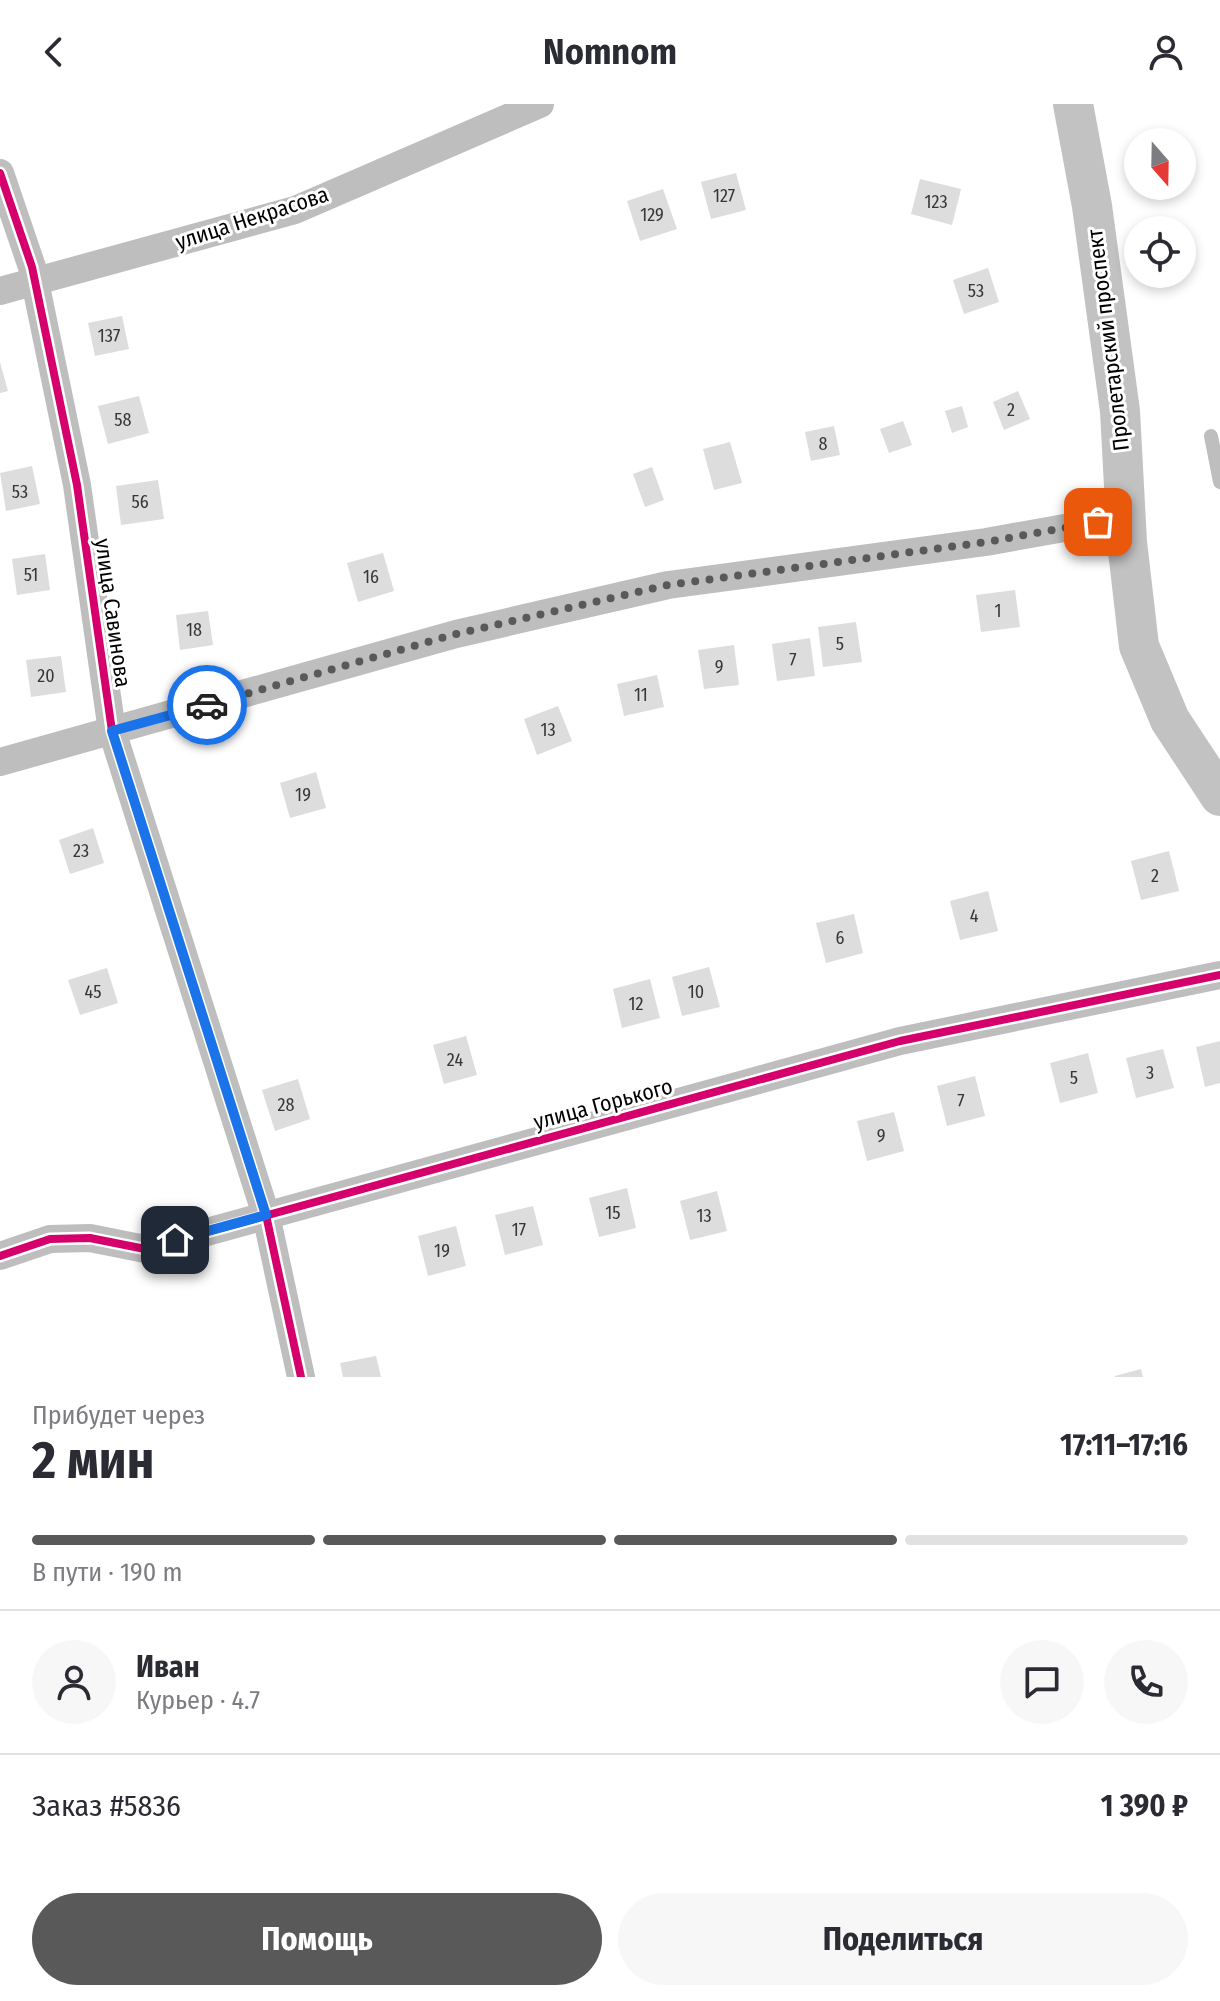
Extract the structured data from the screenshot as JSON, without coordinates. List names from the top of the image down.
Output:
{
  "streets": {
    "street": [
      "улица Некрасова",
      "Пролетарский проспект",
      "улица Савинова",
      "улица Горького"
    ]
  },
  "crossings": [
    ["улица Некрасова", "улица Савинова"],
    ["улица Савинова", "улица Горького"]
  ],
  "house_numbers": [
    "127",
    "123",
    "129",
    "53",
    "137",
    "2",
    "58",
    "8",
    "53",
    "56",
    "51",
    "16",
    "1",
    "18",
    "5",
    "7",
    "9",
    "20",
    "11",
    "13",
    "19",
    "23",
    "2",
    "4",
    "6",
    "45",
    "10",
    "12",
    "24",
    "3",
    "5",
    "7",
    "28",
    "9",
    "15",
    "13",
    "17",
    "19"
  ],
  "north": "bottom",
  "page": {
    "header": "Nomnom",
    "heading": ["2 мин", "Прибудет через", "17:11–17:16"],
    "panel": [
      "Иван",
      "Курьер · 4.7",
      "Заказ #5836",
      "1 390 ₽"
    ],
    "bar": "В пути · 190 m",
    "buttons": ["Помощь", "Поделиться"]
  }
}
